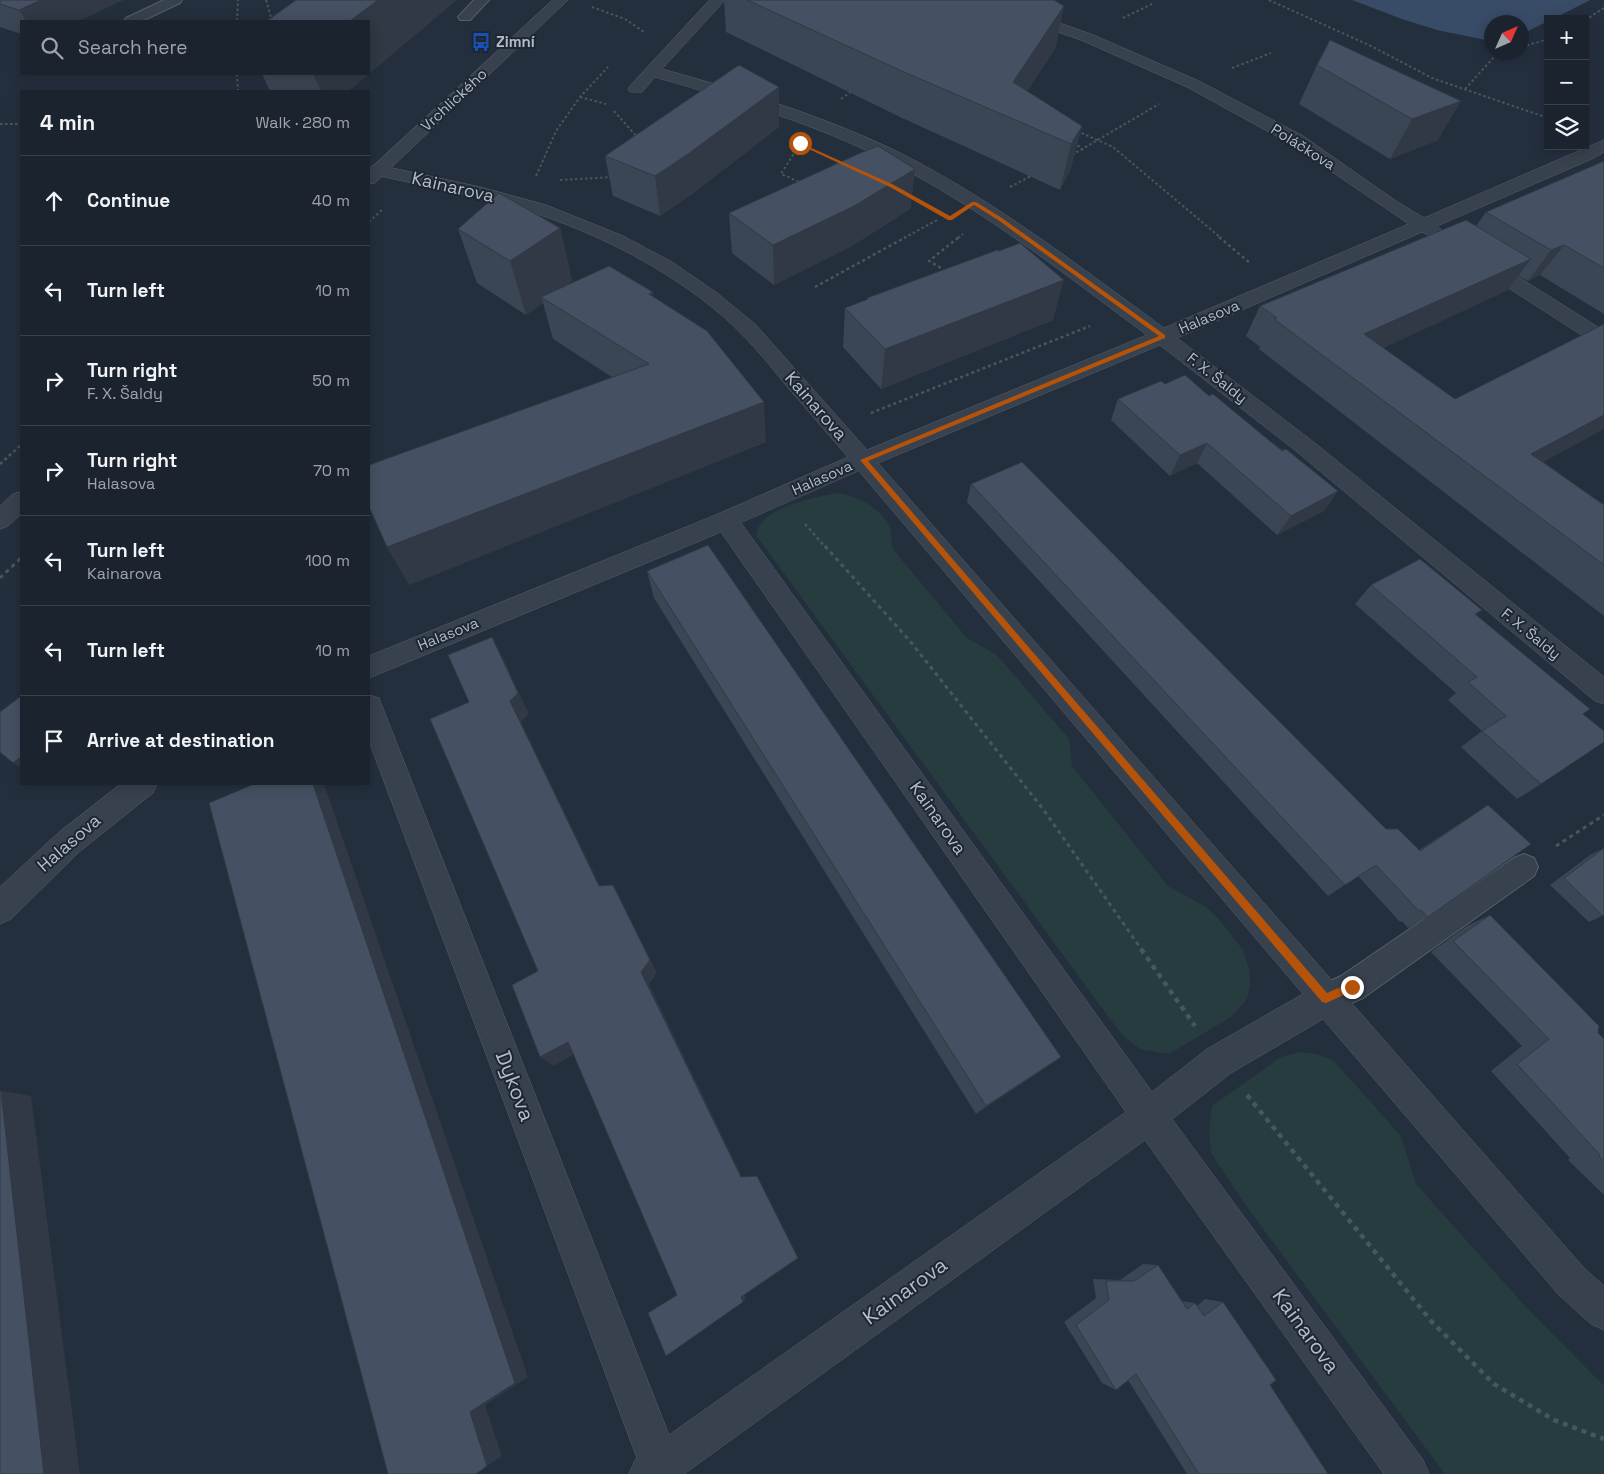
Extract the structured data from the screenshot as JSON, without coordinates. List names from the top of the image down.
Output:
{
  "streets": {
    "street": [
      "Vrchlického",
      "Poláčkova",
      "Kainarova",
      "Halasova",
      "F. X. Šaldy",
      "Dykova"
    ]
  },
  "crossings": [
    ["Vrchlického", "Kainarova"],
    ["Poláčkova", "Halasova"],
    ["Kainarova", "Halasova"],
    ["Kainarova", "Dykova"],
    ["Halasova", "F. X. Šaldy"]
  ],
  "places": {
    "bus stop": ["Zimní"]
  },
  "north": "top right",
  "page": {
    "map_buttons": ["+", "−"],
    "search": "Search here",
    "heading": ["4 min", "Walk · 280 m"],
    "list": [
      ["Continue", "40 m"],
      ["Turn left", "10 m"],
      ["Turn right", "F. X. Šaldy", "50 m"],
      ["Turn right", "Halasova", "70 m"],
      ["Turn left", "Kainarova", "100 m"],
      ["Turn left", "10 m"],
      "Arrive at destination"
    ]
  }
}
